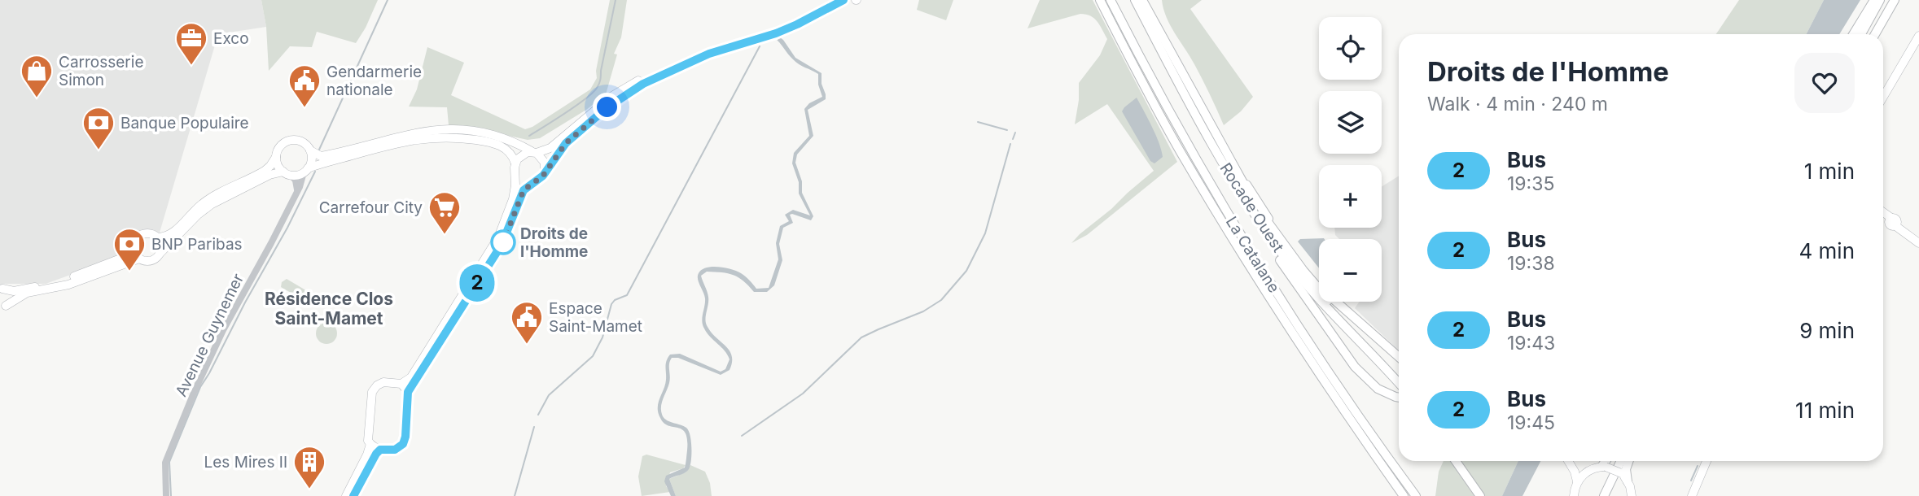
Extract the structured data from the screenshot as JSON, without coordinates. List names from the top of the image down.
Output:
{
  "streets": {
    "highway": ["Rocade Ouest", "La Catalane"],
    "street": ["Avenue Guynemer"]
  },
  "districts": ["Résidence Clos Saint-Mamet"],
  "places": {
    "office": ["Exco"],
    "shop": ["Carrosserie Simon"],
    "public building": ["Gendarmerie nationale", "Espace Saint-Mamet"],
    "bank": ["Banque Populaire", "BNP Paribas"],
    "supermarket": ["Carrefour City"],
    "other": ["Droits de l'Homme"],
    "building": ["Les Mires II"]
  },
  "lines": ["bus line 2"],
  "page": {
    "on_map": "2",
    "map_buttons": ["+", "−"],
    "heading": ["Droits de l'Homme", "Walk · 4 min · 240 m"],
    "list": [
      {
        "mark": "2",
        "name": "Bus",
        "note": "19:35",
        "value": "1 min"
      },
      {
        "mark": "2",
        "name": "Bus",
        "note": "19:38",
        "value": "4 min"
      },
      {
        "mark": "2",
        "name": "Bus",
        "note": "19:43",
        "value": "9 min"
      },
      {
        "mark": "2",
        "name": "Bus",
        "note": "19:45",
        "value": "11 min"
      }
    ]
  }
}
